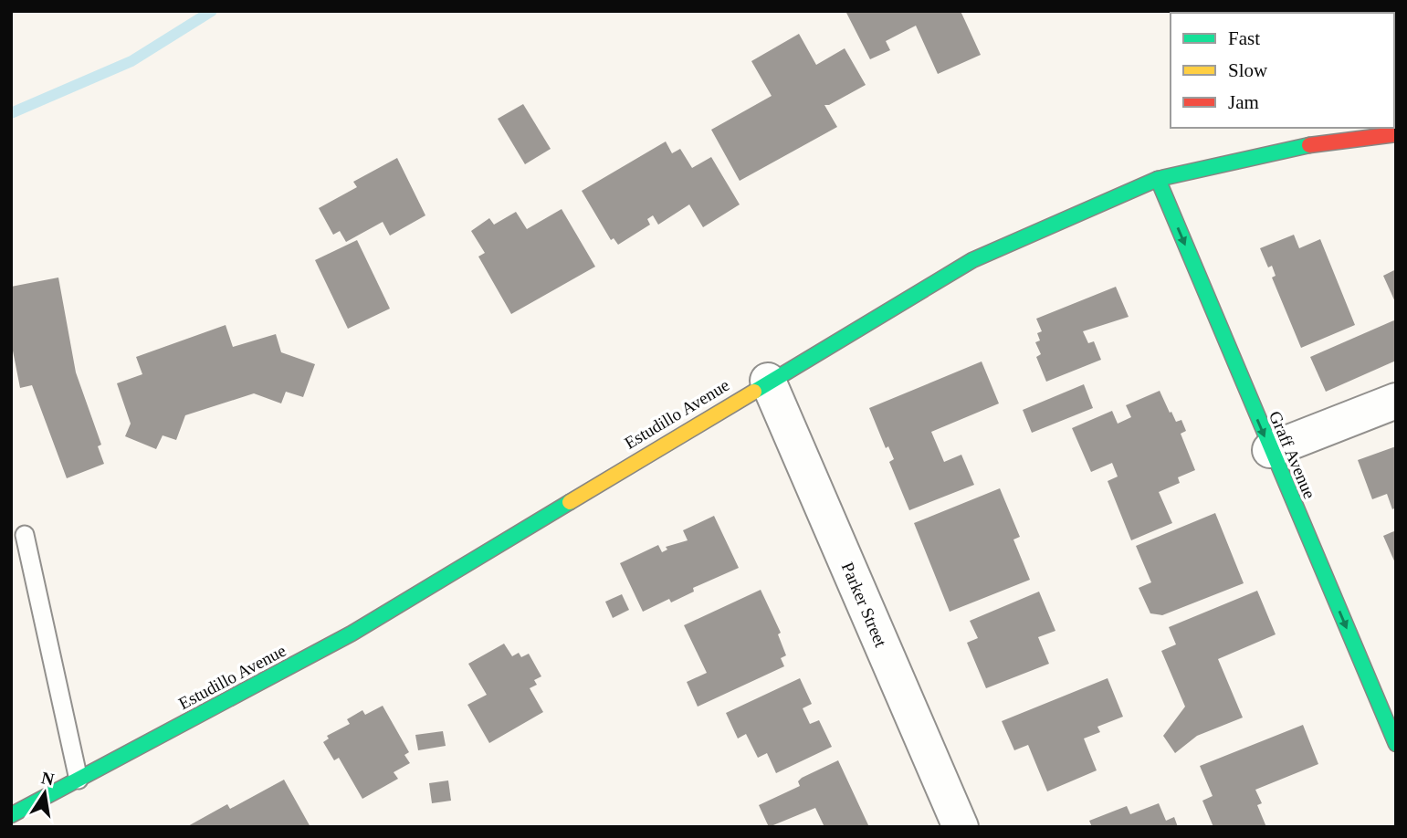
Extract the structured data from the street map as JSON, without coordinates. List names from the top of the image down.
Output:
{
  "streets": {
    "street": ["Estudillo Avenue", "Graff Avenue", "Parker Street"]
  },
  "crossings": [
    ["Estudillo Avenue", "Graff Avenue"],
    ["Estudillo Avenue", "Parker Street"]
  ],
  "one_way": ["Graff Avenue"],
  "legend": ["Fast", "Slow", "Jam"],
  "north": "top"
}
